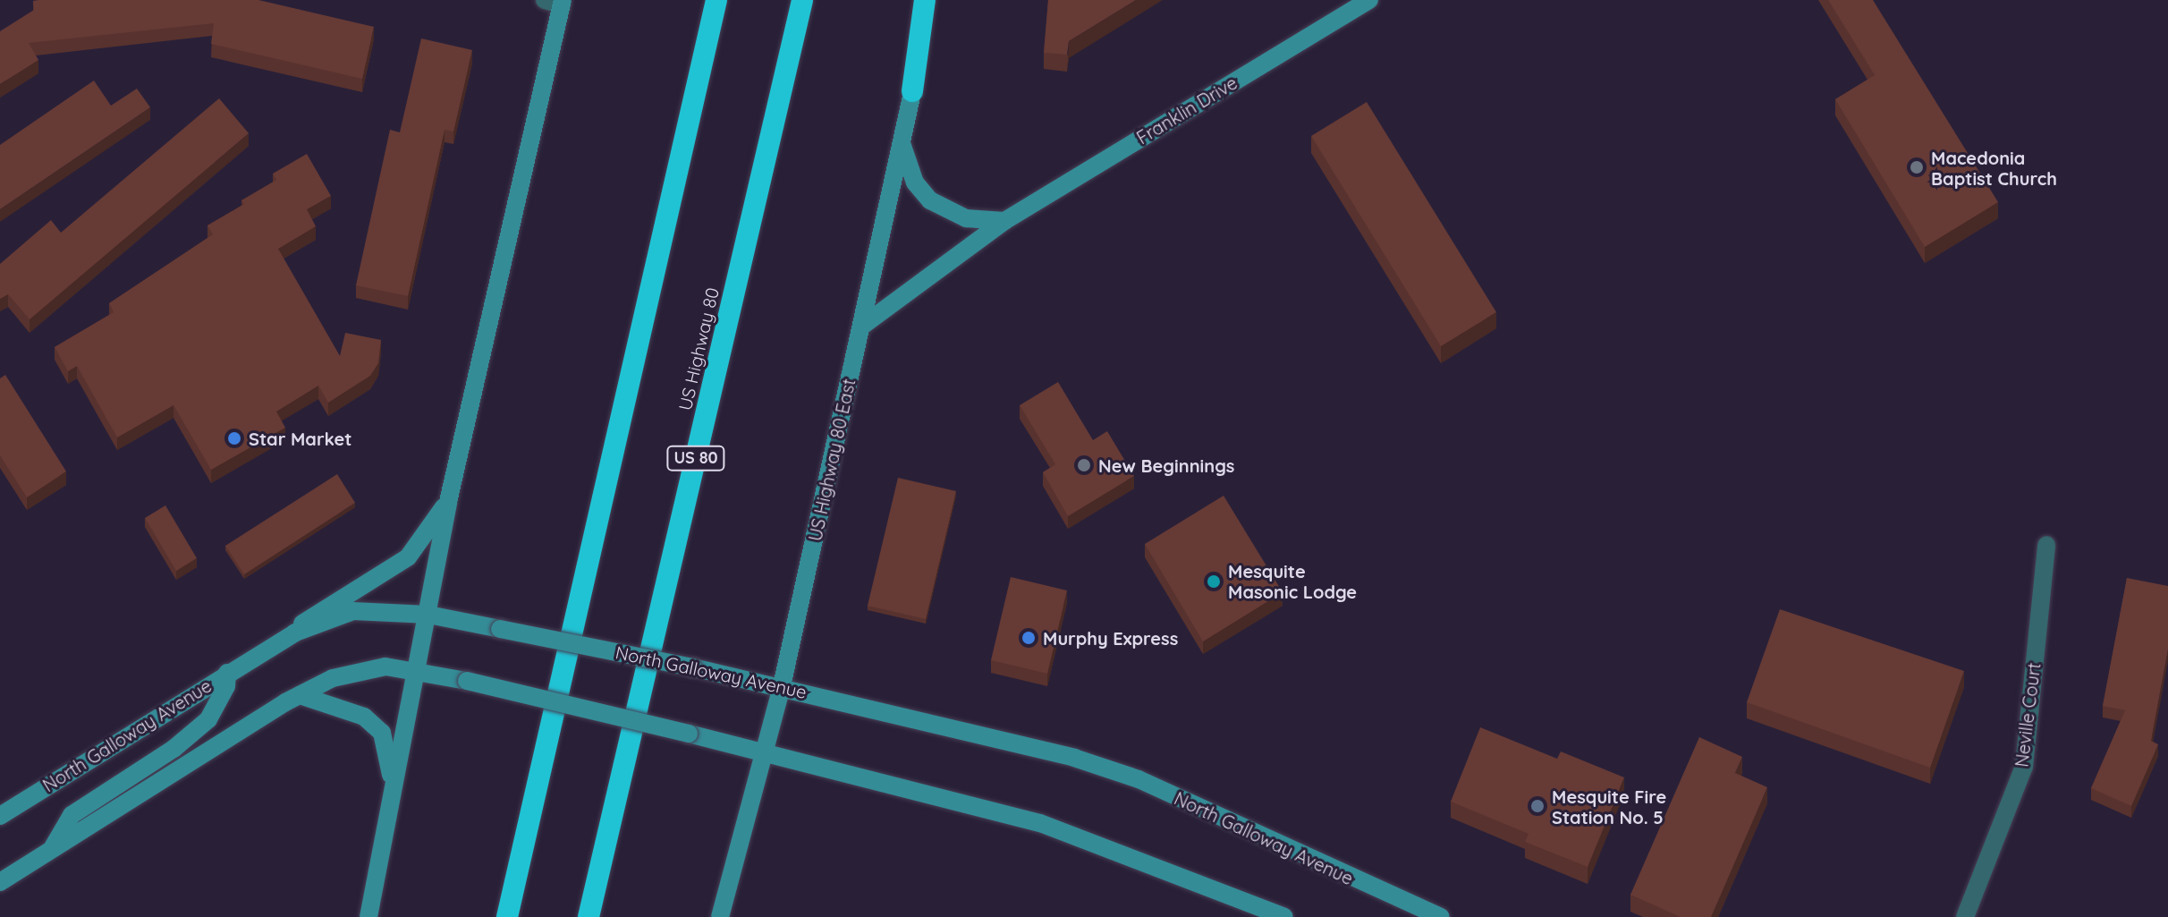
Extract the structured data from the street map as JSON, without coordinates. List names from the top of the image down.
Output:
{
  "streets": {
    "highway": ["US Highway 80", "US 80"],
    "main road": ["Franklin Drive", "US Highway 80 East", "North Galloway Avenue"],
    "street": ["Neville Court"]
  },
  "crossings": [
    ["Franklin Drive", "US Highway 80 East"],
    ["US Highway 80 East", "North Galloway Avenue"]
  ],
  "places": [
    "Macedonia Baptist Church",
    "Star Market",
    "New Beginnings",
    "Mesquite Masonic Lodge",
    "Murphy Express",
    "Mesquite Fire Station No. 5"
  ]
}
